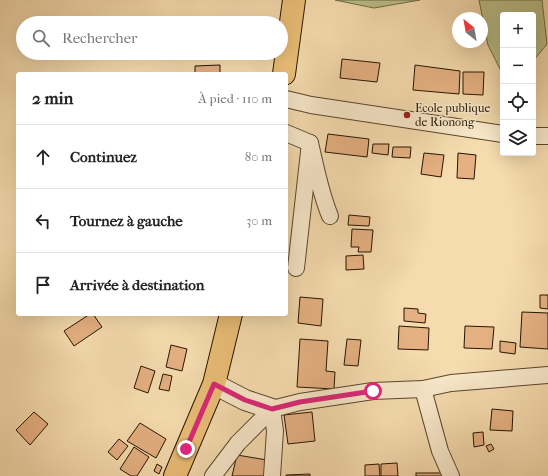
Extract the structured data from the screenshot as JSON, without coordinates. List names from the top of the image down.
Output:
{
  "places": ["Ecole publique de Rionong"],
  "north": "top left",
  "page": {
    "map_buttons": ["+", "−"],
    "search": "Rechercher",
    "heading": ["2 min", "À pied · 110 m"],
    "list": [
      ["Continuez", "80 m"],
      ["Tournez à gauche", "30 m"],
      "Arrivée à destination"
    ]
  }
}
